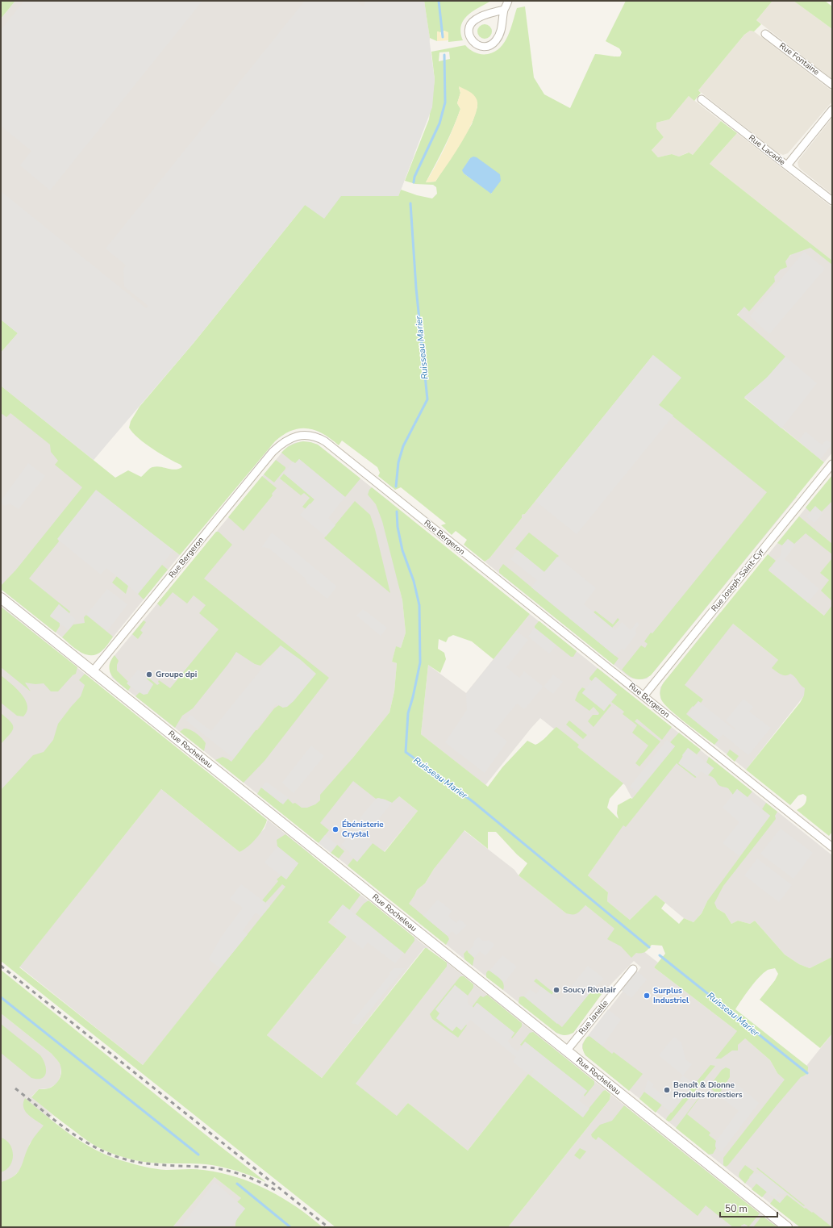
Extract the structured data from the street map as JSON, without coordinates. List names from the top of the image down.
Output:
{
  "streets": {
    "street": [
      "Rue Fontaine",
      "Rue Lacadie",
      "Rue Bergeron",
      "Rue Joseph-Saint-Cyr",
      "Rue Rocheleau",
      "Rue Janelle"
    ]
  },
  "crossings": [
    ["Rue Bergeron", "Rue Joseph-Saint-Cyr"],
    ["Rue Bergeron", "Rue Rocheleau"],
    ["Rue Rocheleau", "Rue Janelle"]
  ],
  "water": ["Ruisseau Marier"],
  "places": [
    "Groupe dpi",
    "Ébénisterie Crystal",
    "Soucy Rivalair",
    "Surplus Industriel",
    "Benoît & Dionne Produits forestiers"
  ],
  "scale_bar": "50 m"
}
